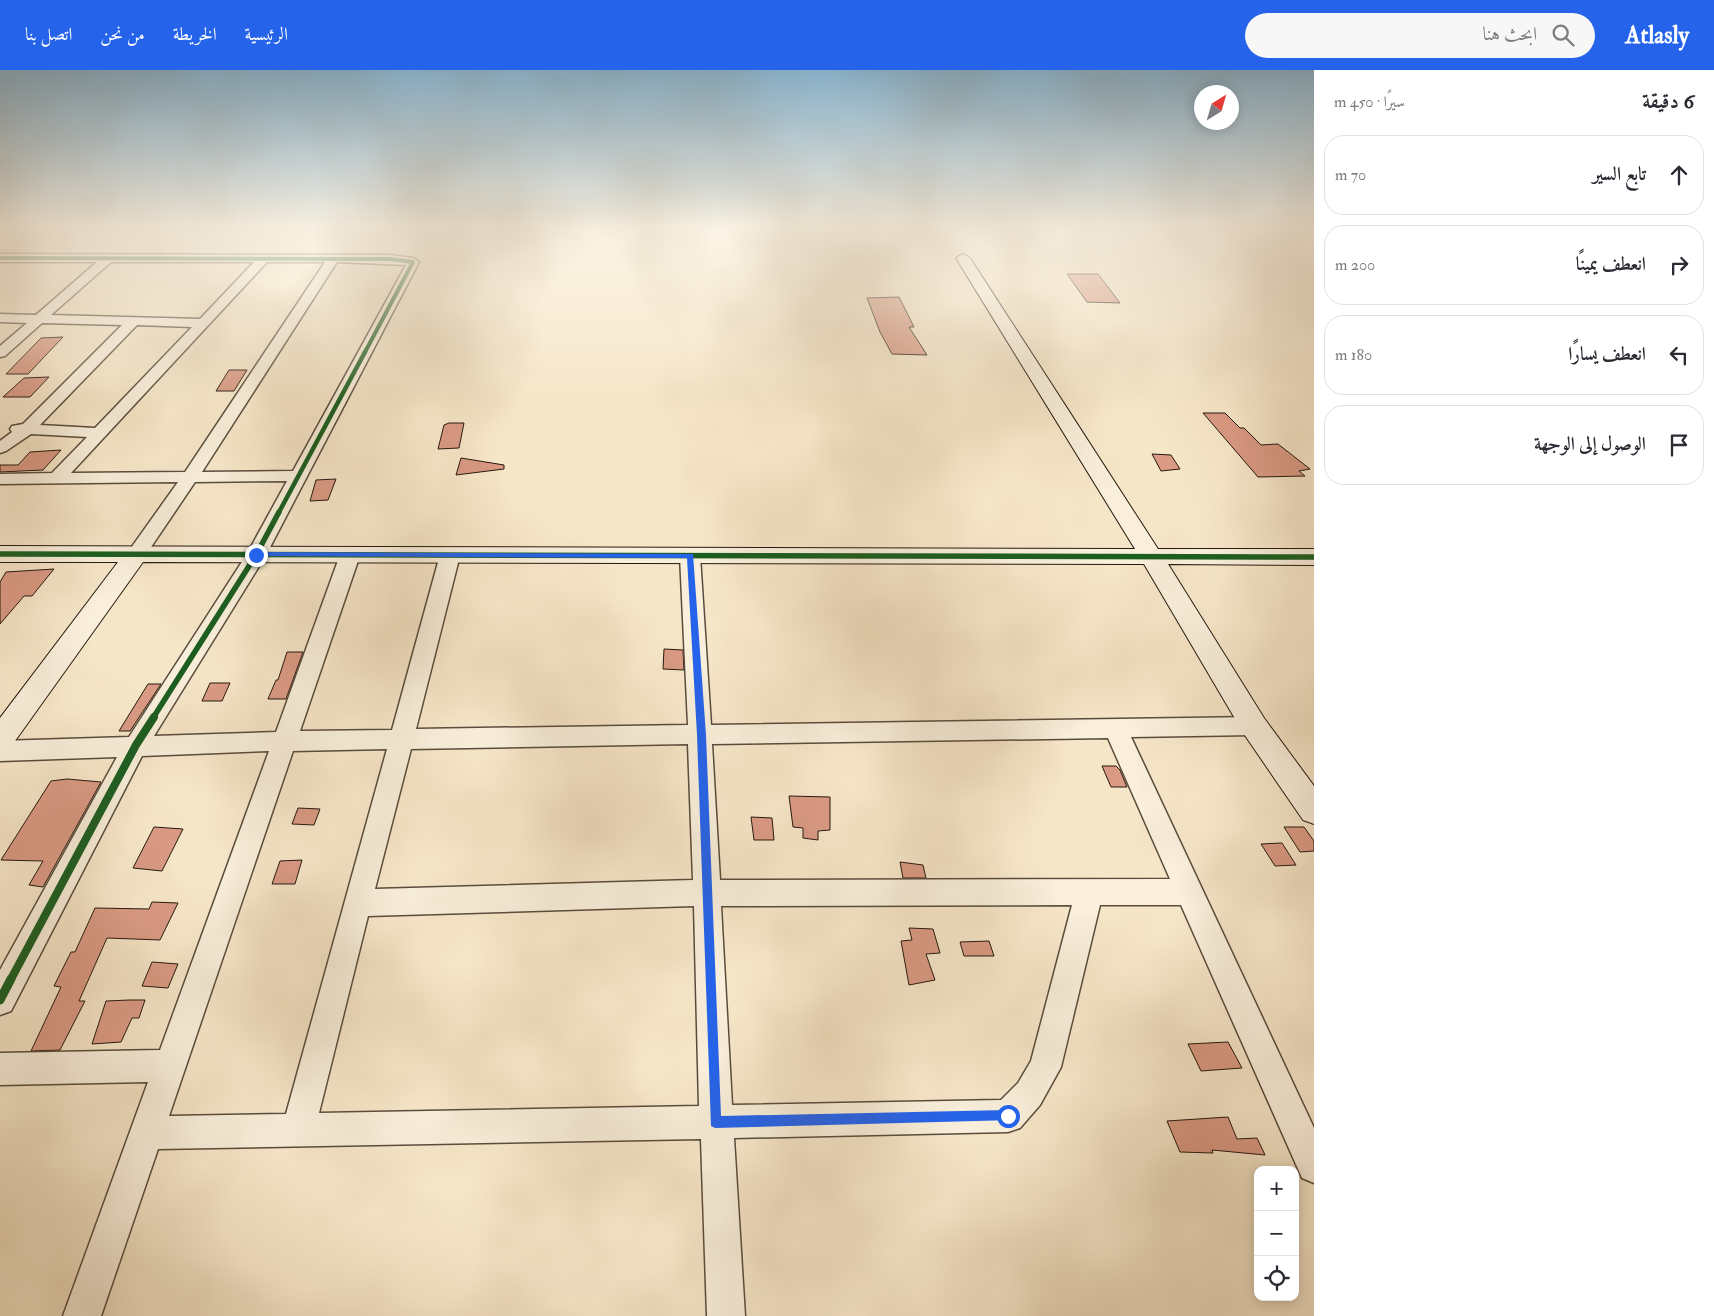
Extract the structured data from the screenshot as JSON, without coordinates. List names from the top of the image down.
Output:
{
  "north": "top right",
  "page": {
    "header": "Atlasly",
    "search": "ابحث هنا",
    "nav": [
      "الرئيسية",
      "الخريطة",
      "من نحن",
      "اتصل بنا"
    ],
    "heading": ["6 دقيقة", "سيرًا · 450 m"],
    "list": [
      ["تابع السير", "70 m"],
      ["انعطف يمينًا", "200 m"],
      ["انعطف يسارًا", "180 m"],
      "الوصول إلى الوجهة"
    ],
    "map_buttons": ["+", "−"]
  }
}
